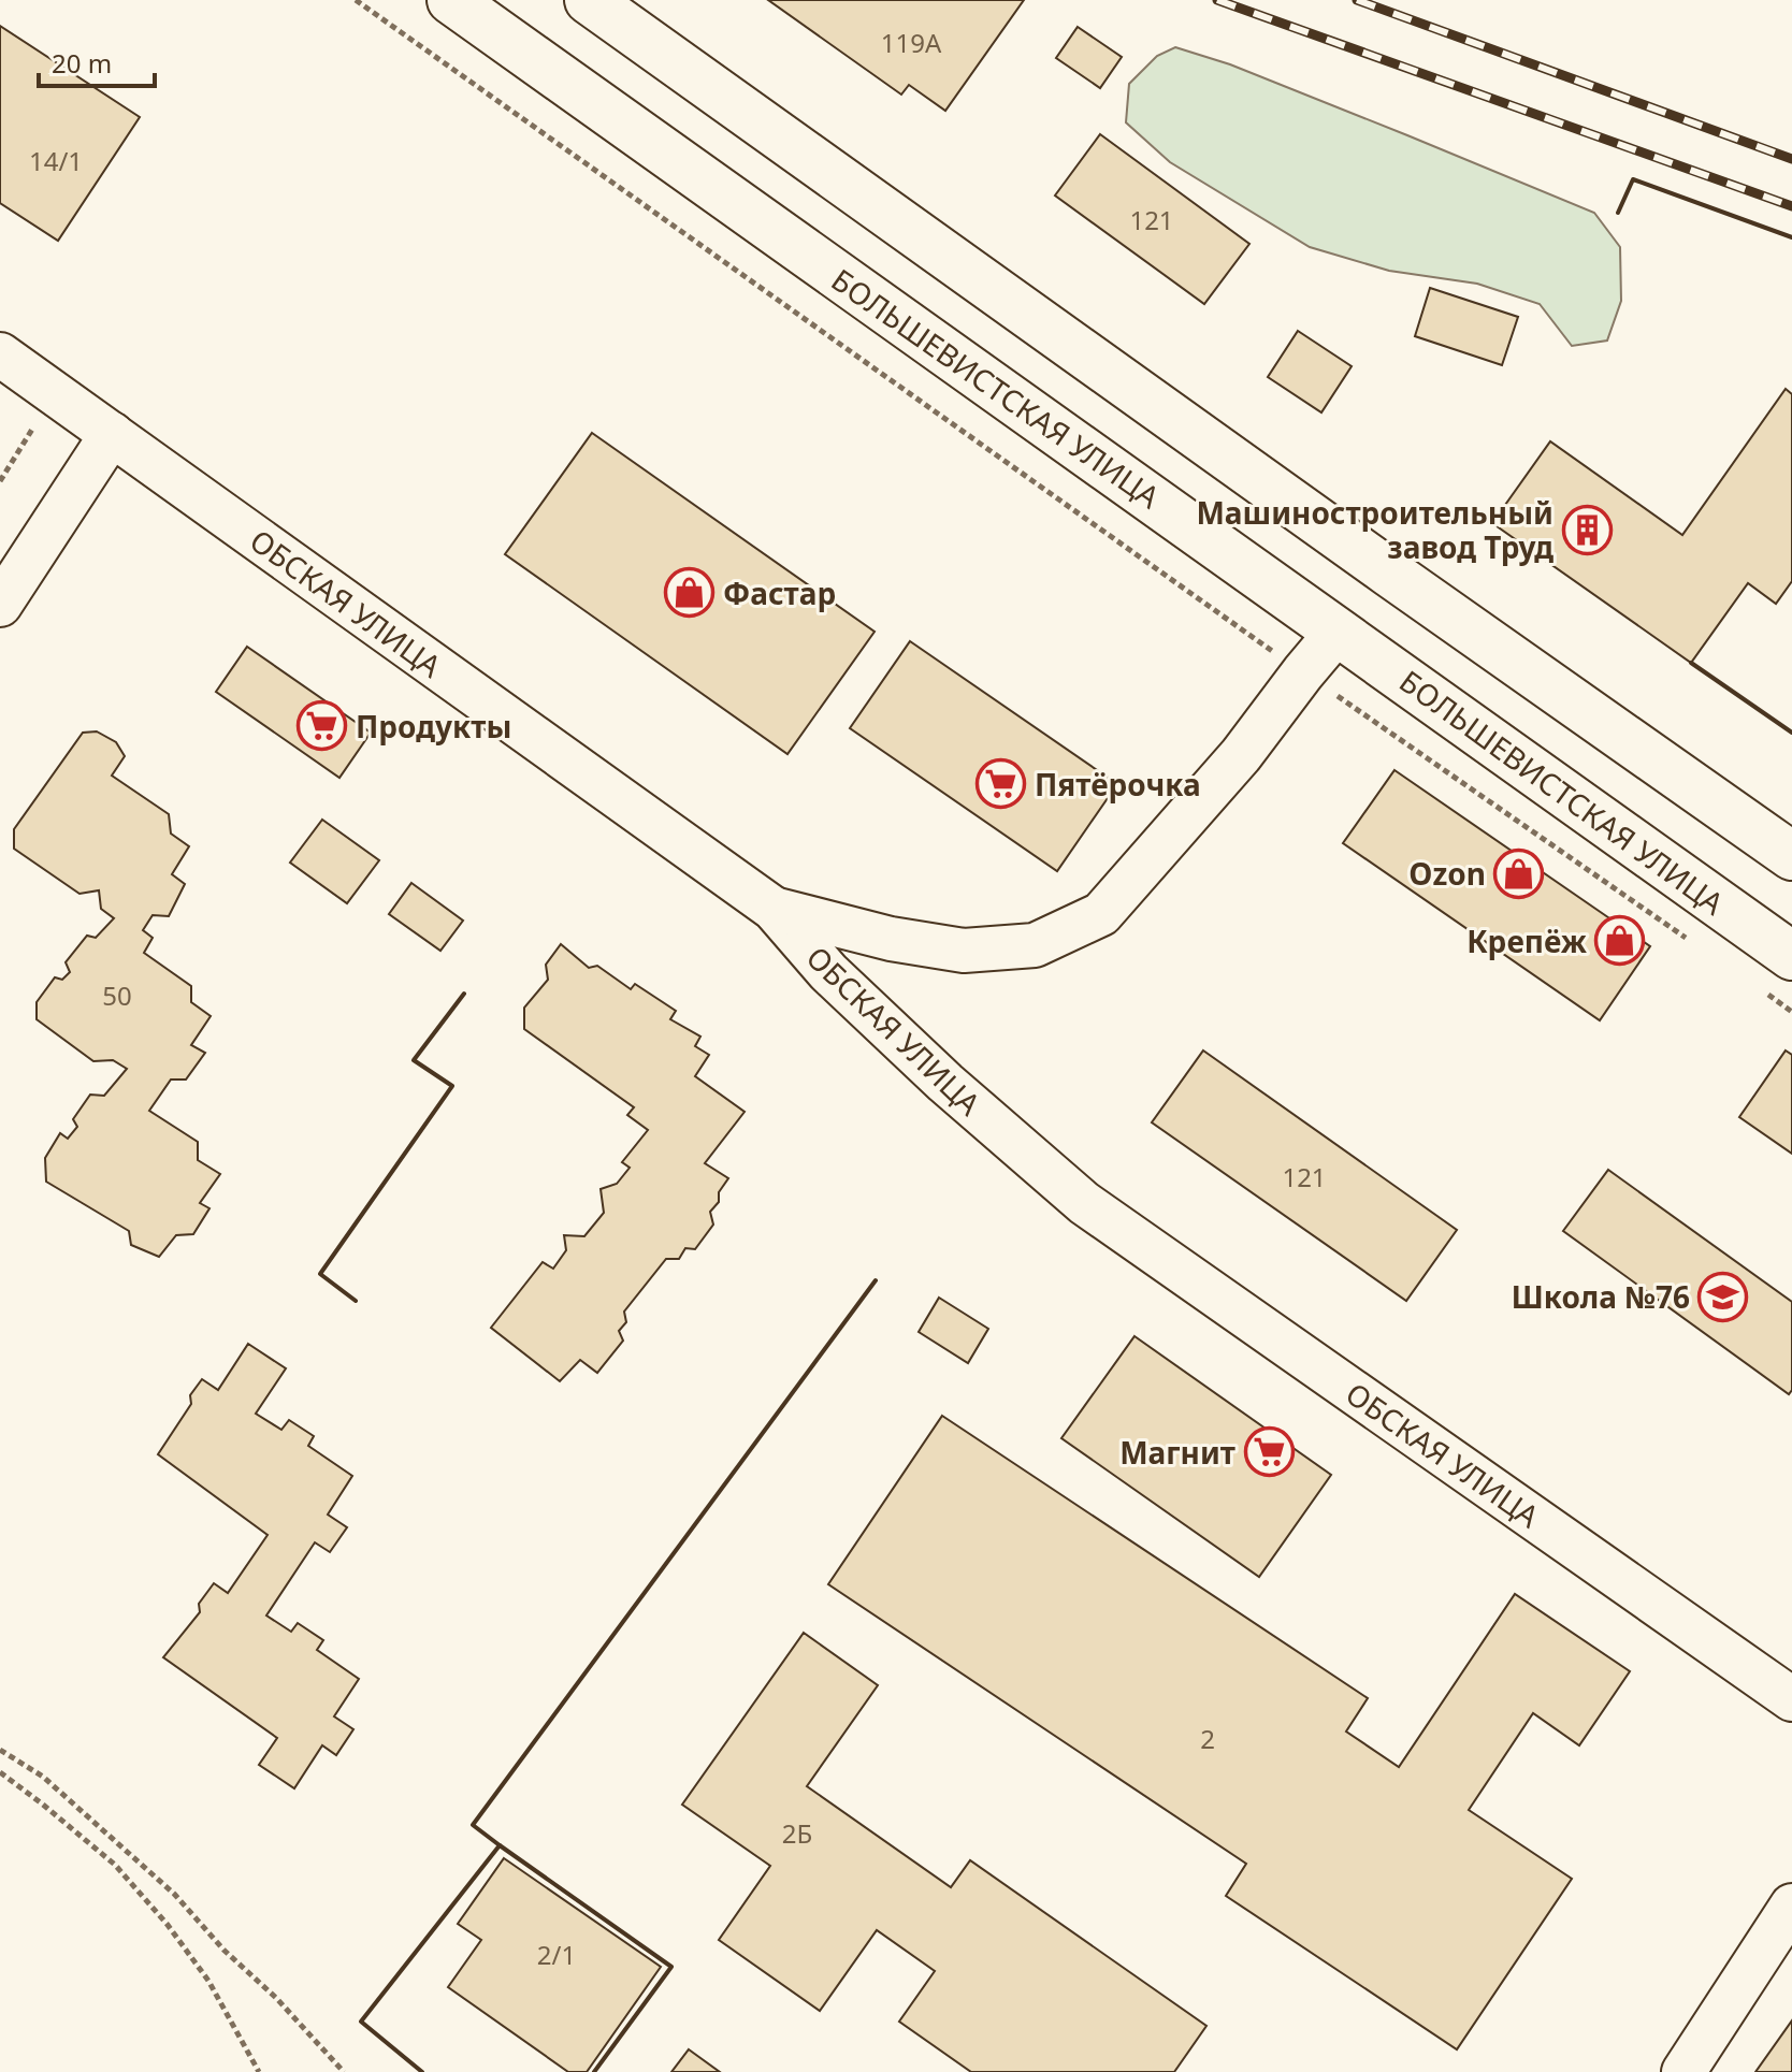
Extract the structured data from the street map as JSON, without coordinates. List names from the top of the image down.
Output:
{
  "streets": {
    "highway": ["БОЛЬШЕВИСТСКАЯ УЛИЦА"],
    "street": ["ОБСКАЯ УЛИЦА"]
  },
  "places": {
    "building": ["Машиностроительный завод Труд"],
    "shop": ["Фастар", "Ozon", "Крепёж"],
    "supermarket": ["Продукты", "Пятёрочка", "Магнит"],
    "school or university": ["Школа №76"]
  },
  "house_numbers": [
    "119А",
    "14/1",
    "121",
    "50",
    "121",
    "2",
    "2Б",
    "2/1"
  ],
  "scale_bar": "20 m"
}
